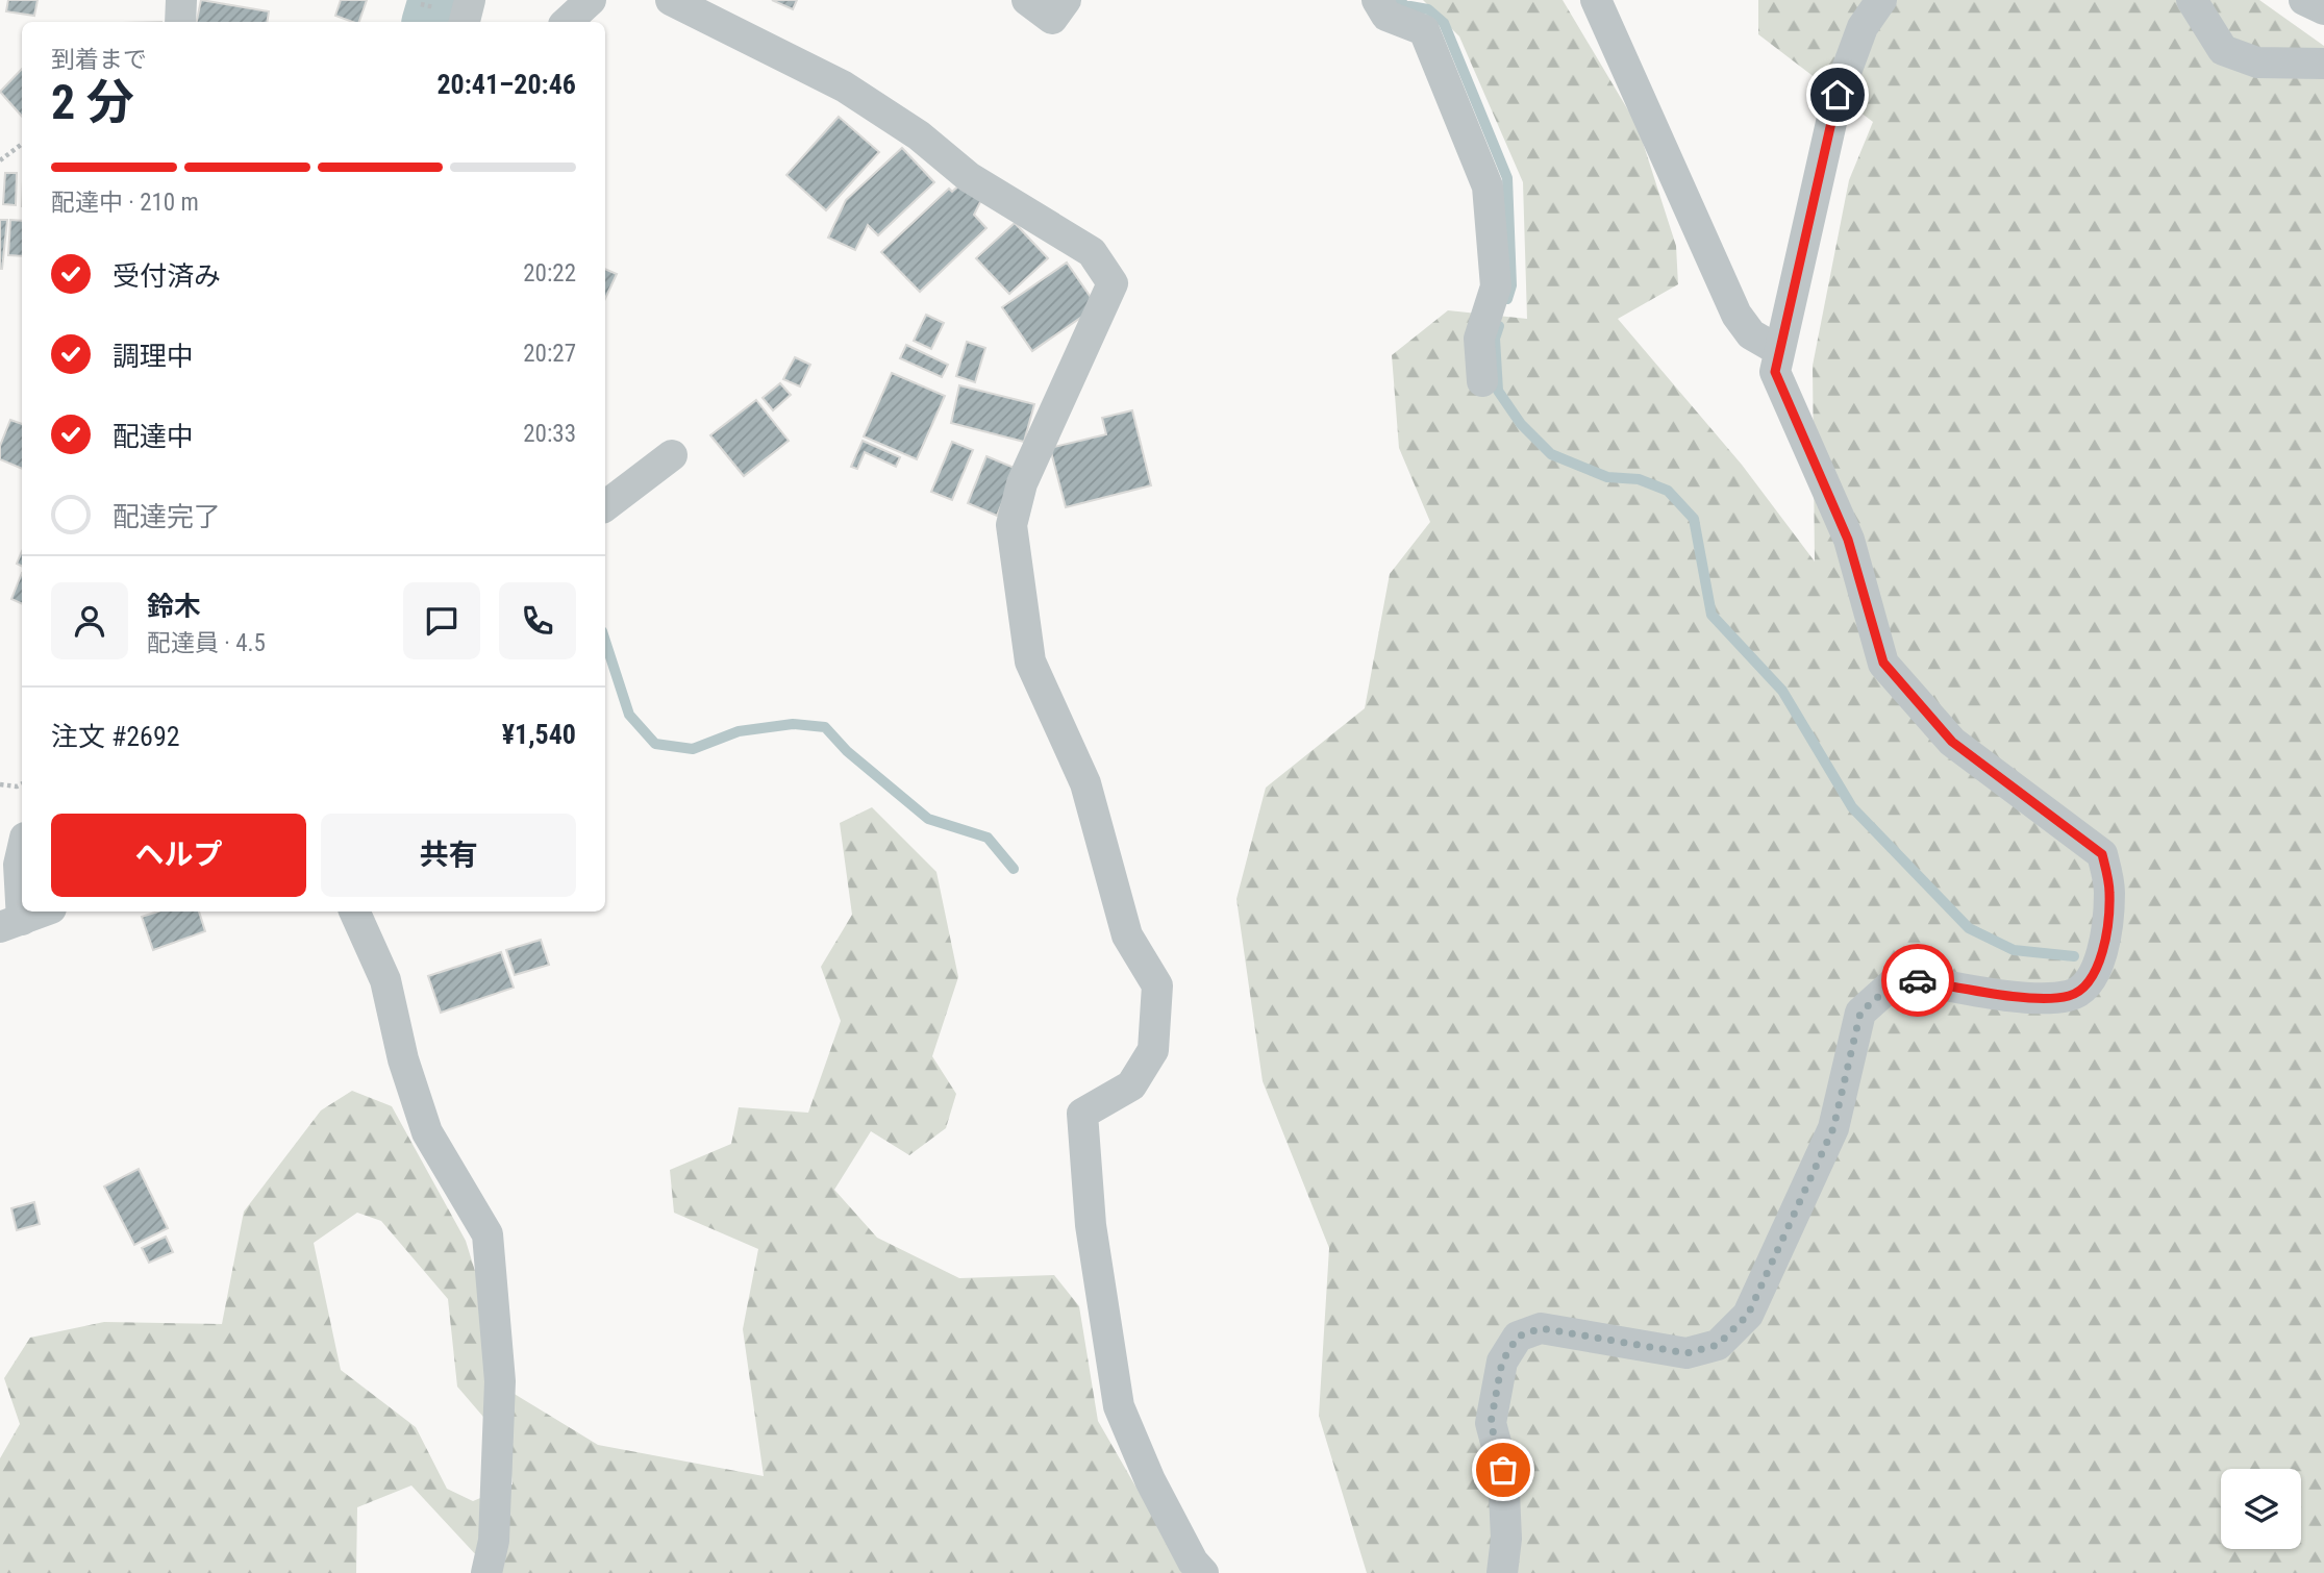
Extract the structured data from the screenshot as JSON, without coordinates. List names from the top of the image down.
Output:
{
  "page": {
    "heading": ["2 分", "到着まで", "20:41–20:46"],
    "panel": [
      "鈴木",
      "配達員 · 4.5",
      "注文 #2692",
      "¥1,540"
    ],
    "bar": "配達中 · 210 m",
    "list": [
      ["受付済み", "20:22"],
      ["調理中", "20:27"],
      ["配達中", "20:33"],
      "配達完了"
    ],
    "buttons": ["ヘルプ", "共有"]
  }
}
